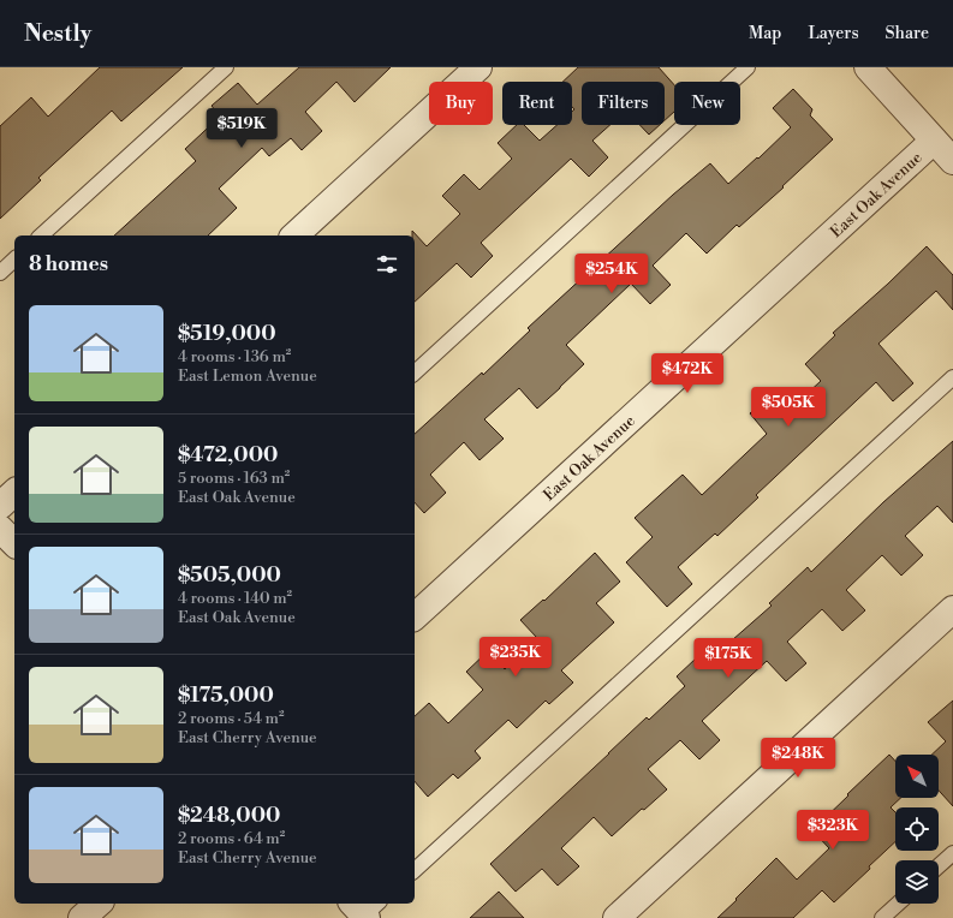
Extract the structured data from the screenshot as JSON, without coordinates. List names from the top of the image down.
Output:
{
  "streets": {
    "street": ["East Oak Avenue"]
  },
  "north": "top left",
  "page": {
    "header": "Nestly",
    "nav": ["Map", "Layers", "Share"],
    "chip": [
      "Buy",
      "Rent",
      "Filters",
      "New"
    ],
    "price": [
      "$519K",
      "$254K",
      "$472K",
      "$505K",
      "$235K",
      "$175K",
      "$248K",
      "$323K"
    ],
    "heading": "8 homes",
    "list": [
      {
        "name": "$519,000",
        "note": "4 rooms · 136 m² · East Lemon Avenue"
      },
      {
        "name": "$472,000",
        "note": "5 rooms · 163 m² · East Oak Avenue"
      },
      {
        "name": "$505,000",
        "note": "4 rooms · 140 m² · East Oak Avenue"
      },
      {
        "name": "$175,000",
        "note": "2 rooms · 54 m² · East Cherry Avenue"
      },
      {
        "name": "$248,000",
        "note": "2 rooms · 64 m² · East Cherry Avenue"
      }
    ]
  }
}
